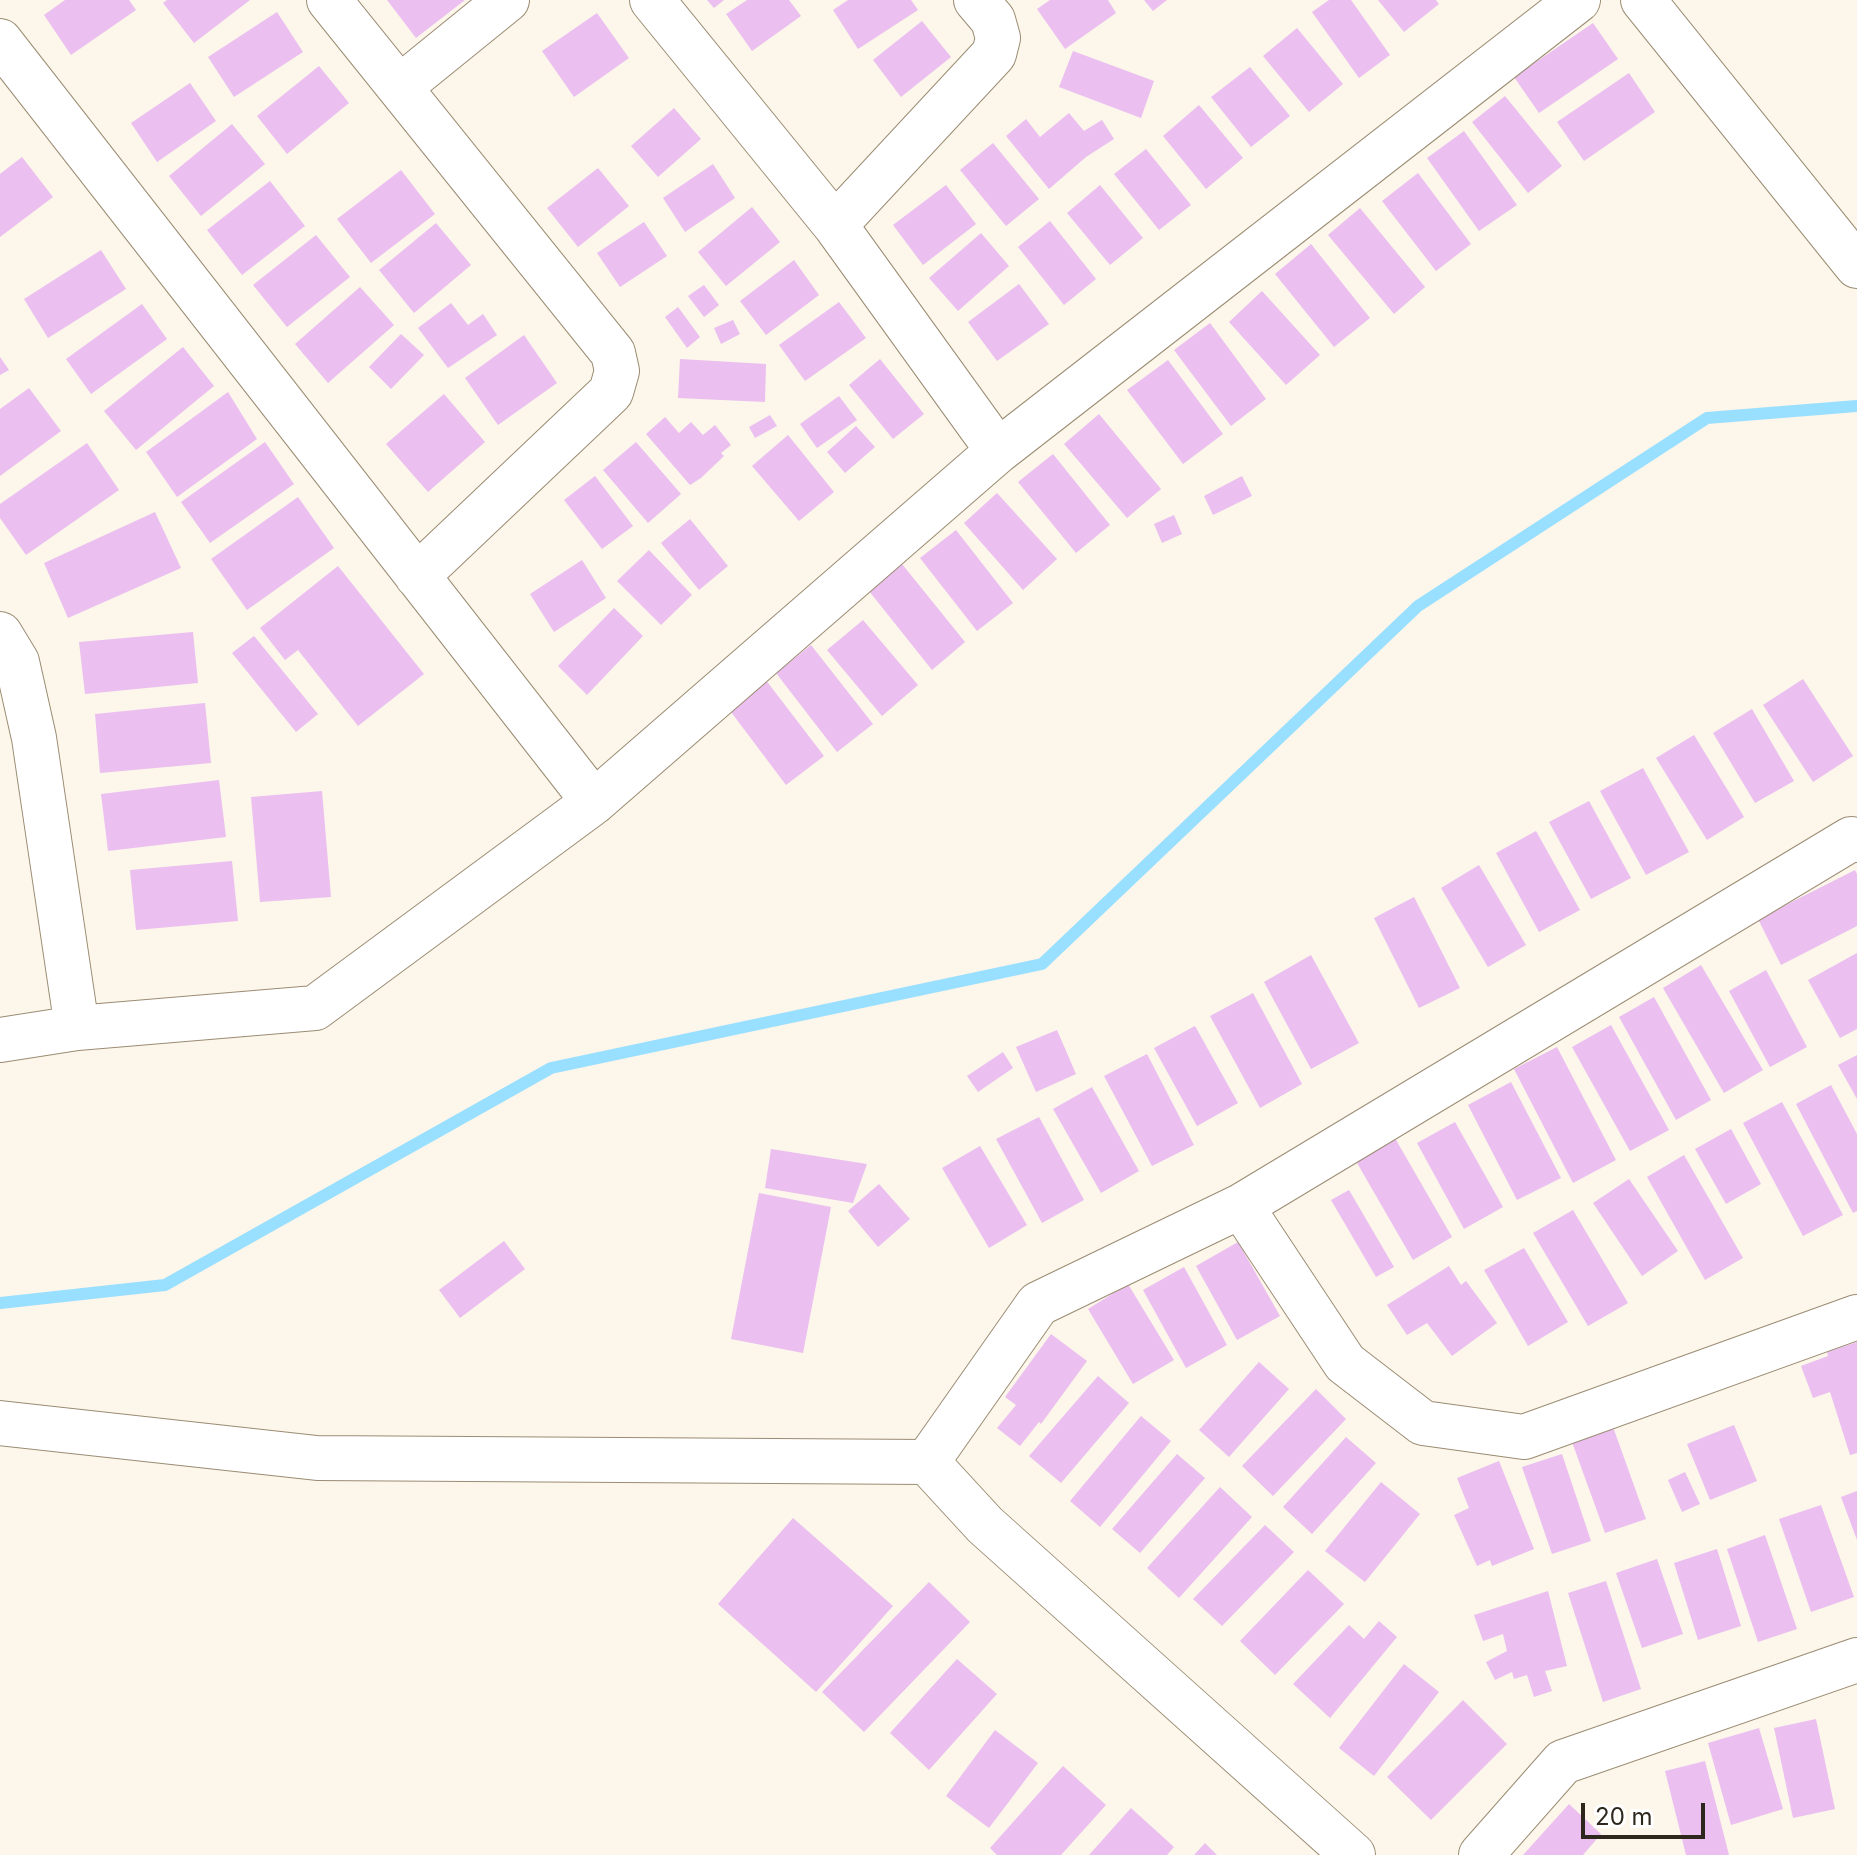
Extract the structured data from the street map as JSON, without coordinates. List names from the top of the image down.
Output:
{
  "scale_bar": "20 m"
}
